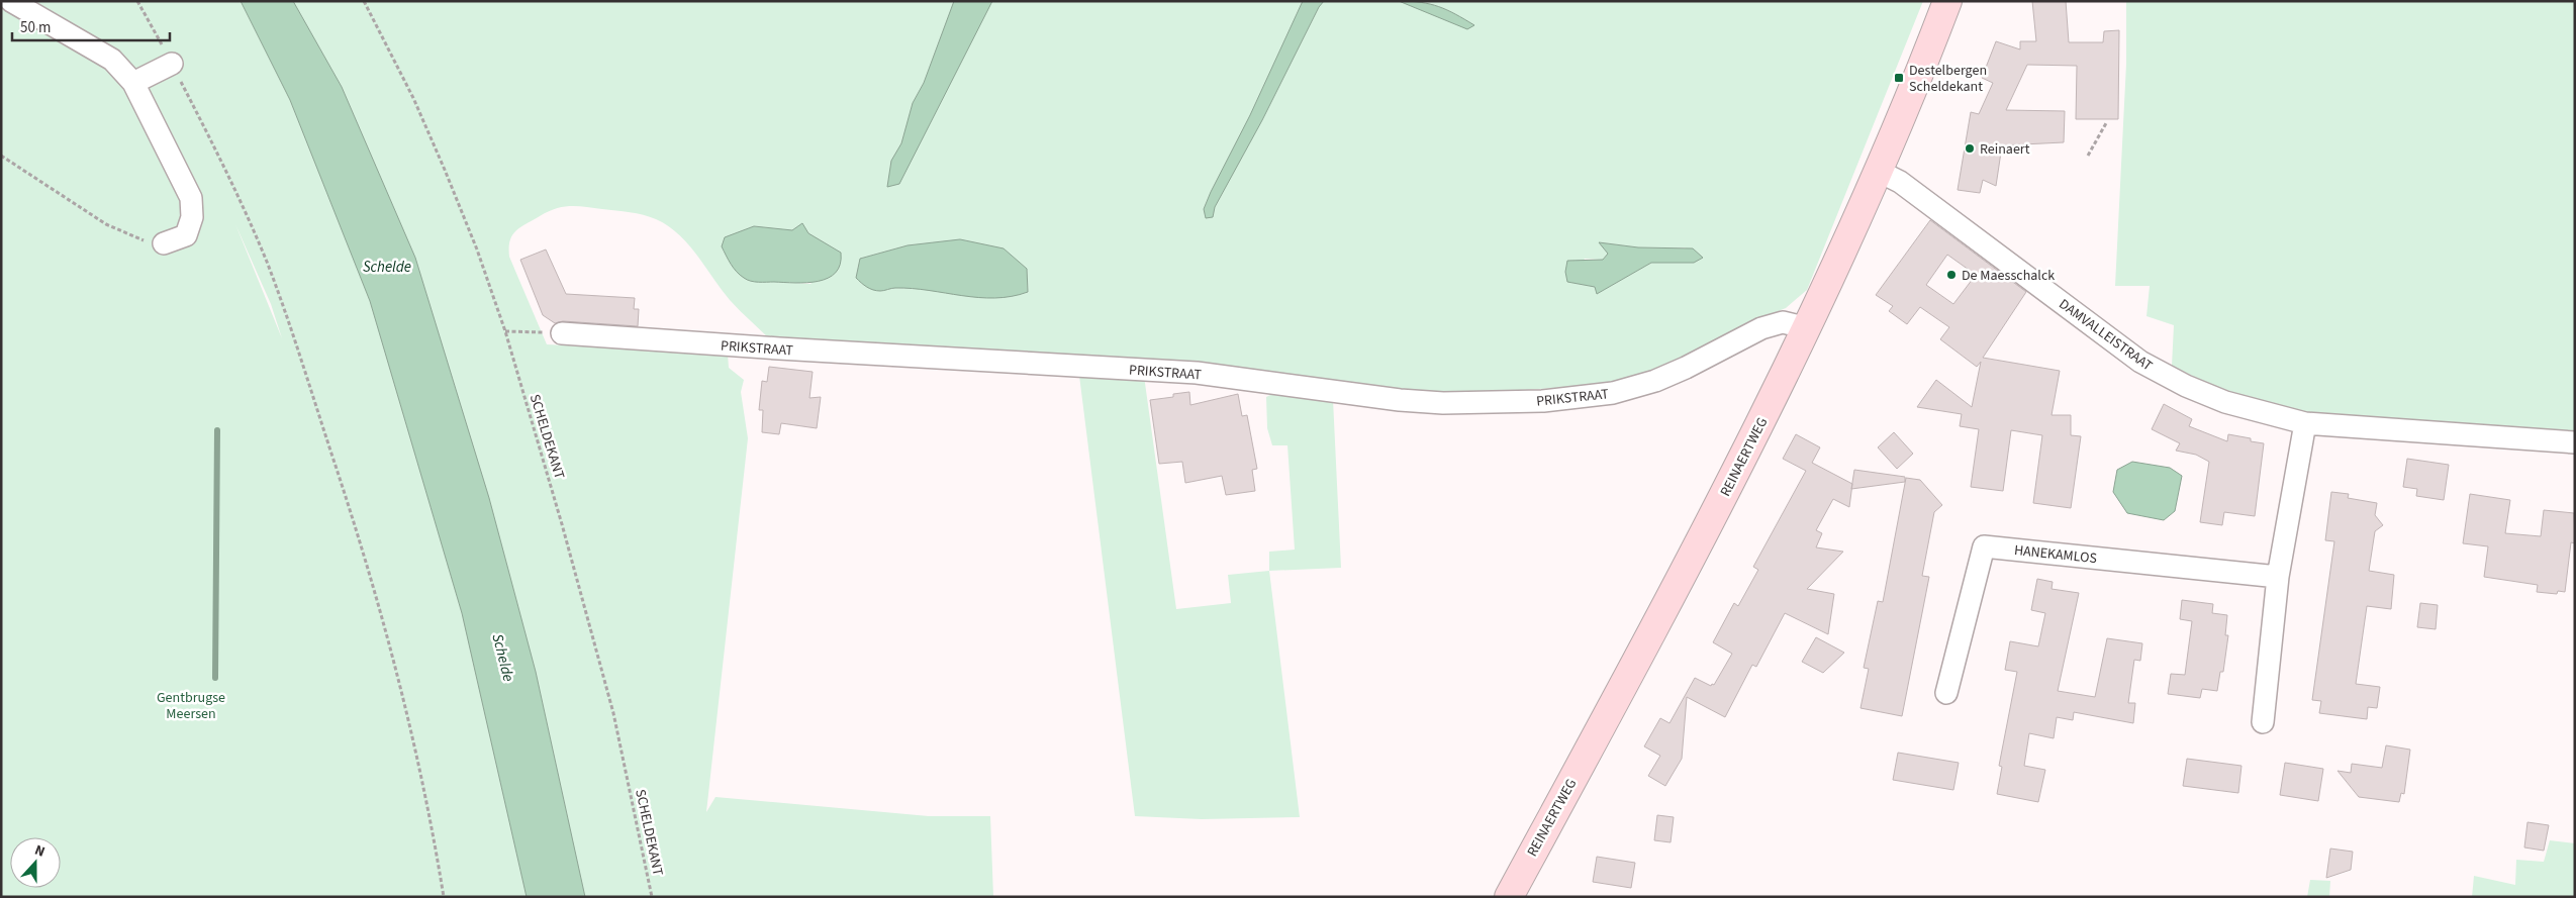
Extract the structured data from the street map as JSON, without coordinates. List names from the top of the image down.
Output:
{
  "streets": {
    "main road": ["REINAERTWEG"],
    "street": ["DAMVALLEISTRAAT", "PRIKSTRAAT", "HANEKAMLOS"],
    "path": ["SCHELDEKANT"]
  },
  "crossings": [
    ["DAMVALLEISTRAAT", "REINAERTWEG"],
    ["PRIKSTRAAT", "REINAERTWEG"]
  ],
  "water": ["Schelde"],
  "parks": ["Gentbrugse Meersen"],
  "places": {
    "transit": ["Destelbergen Scheldekant"],
    "other": ["Reinaert", "De Maesschalck"]
  },
  "scale_bar": "50 m",
  "north": "top"
}
